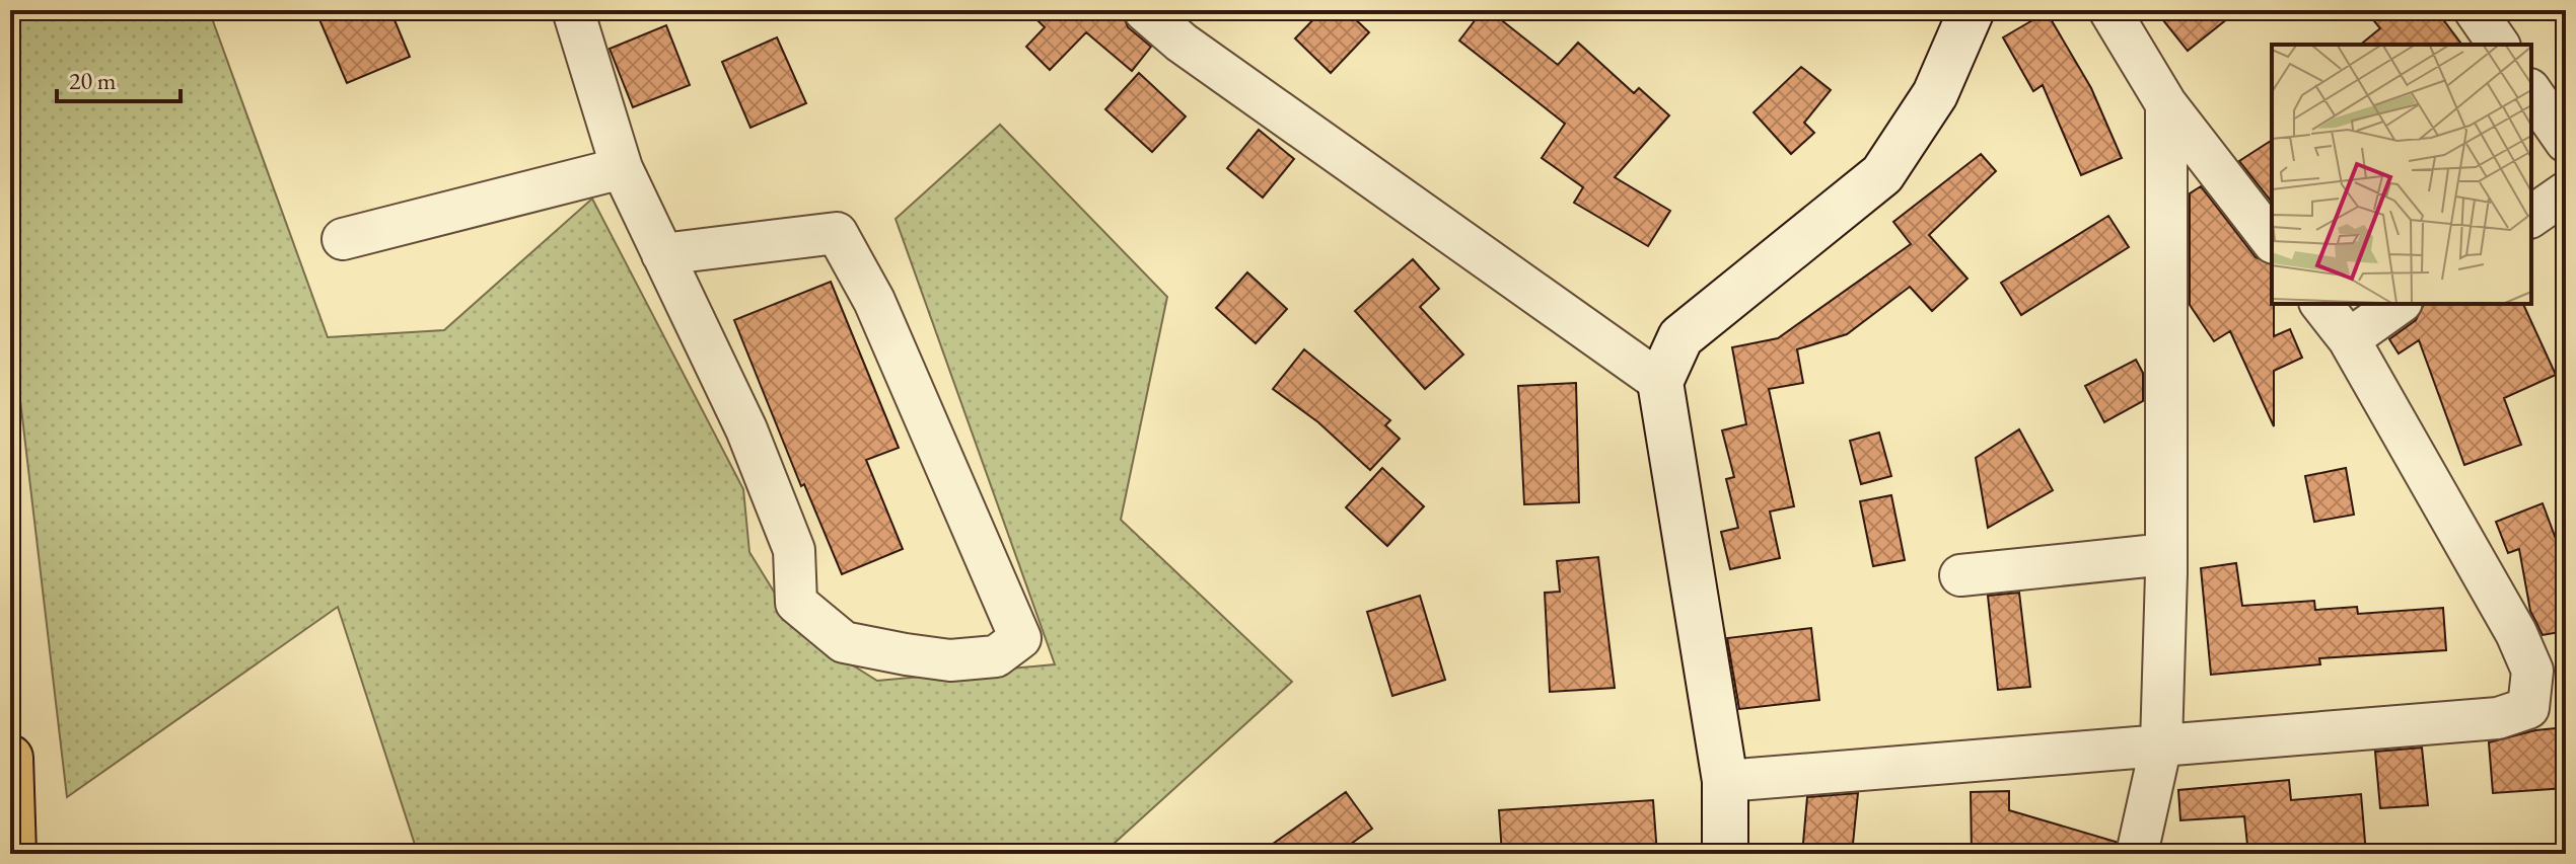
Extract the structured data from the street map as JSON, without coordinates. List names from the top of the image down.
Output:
{
  "scale_bar": "20 m"
}
